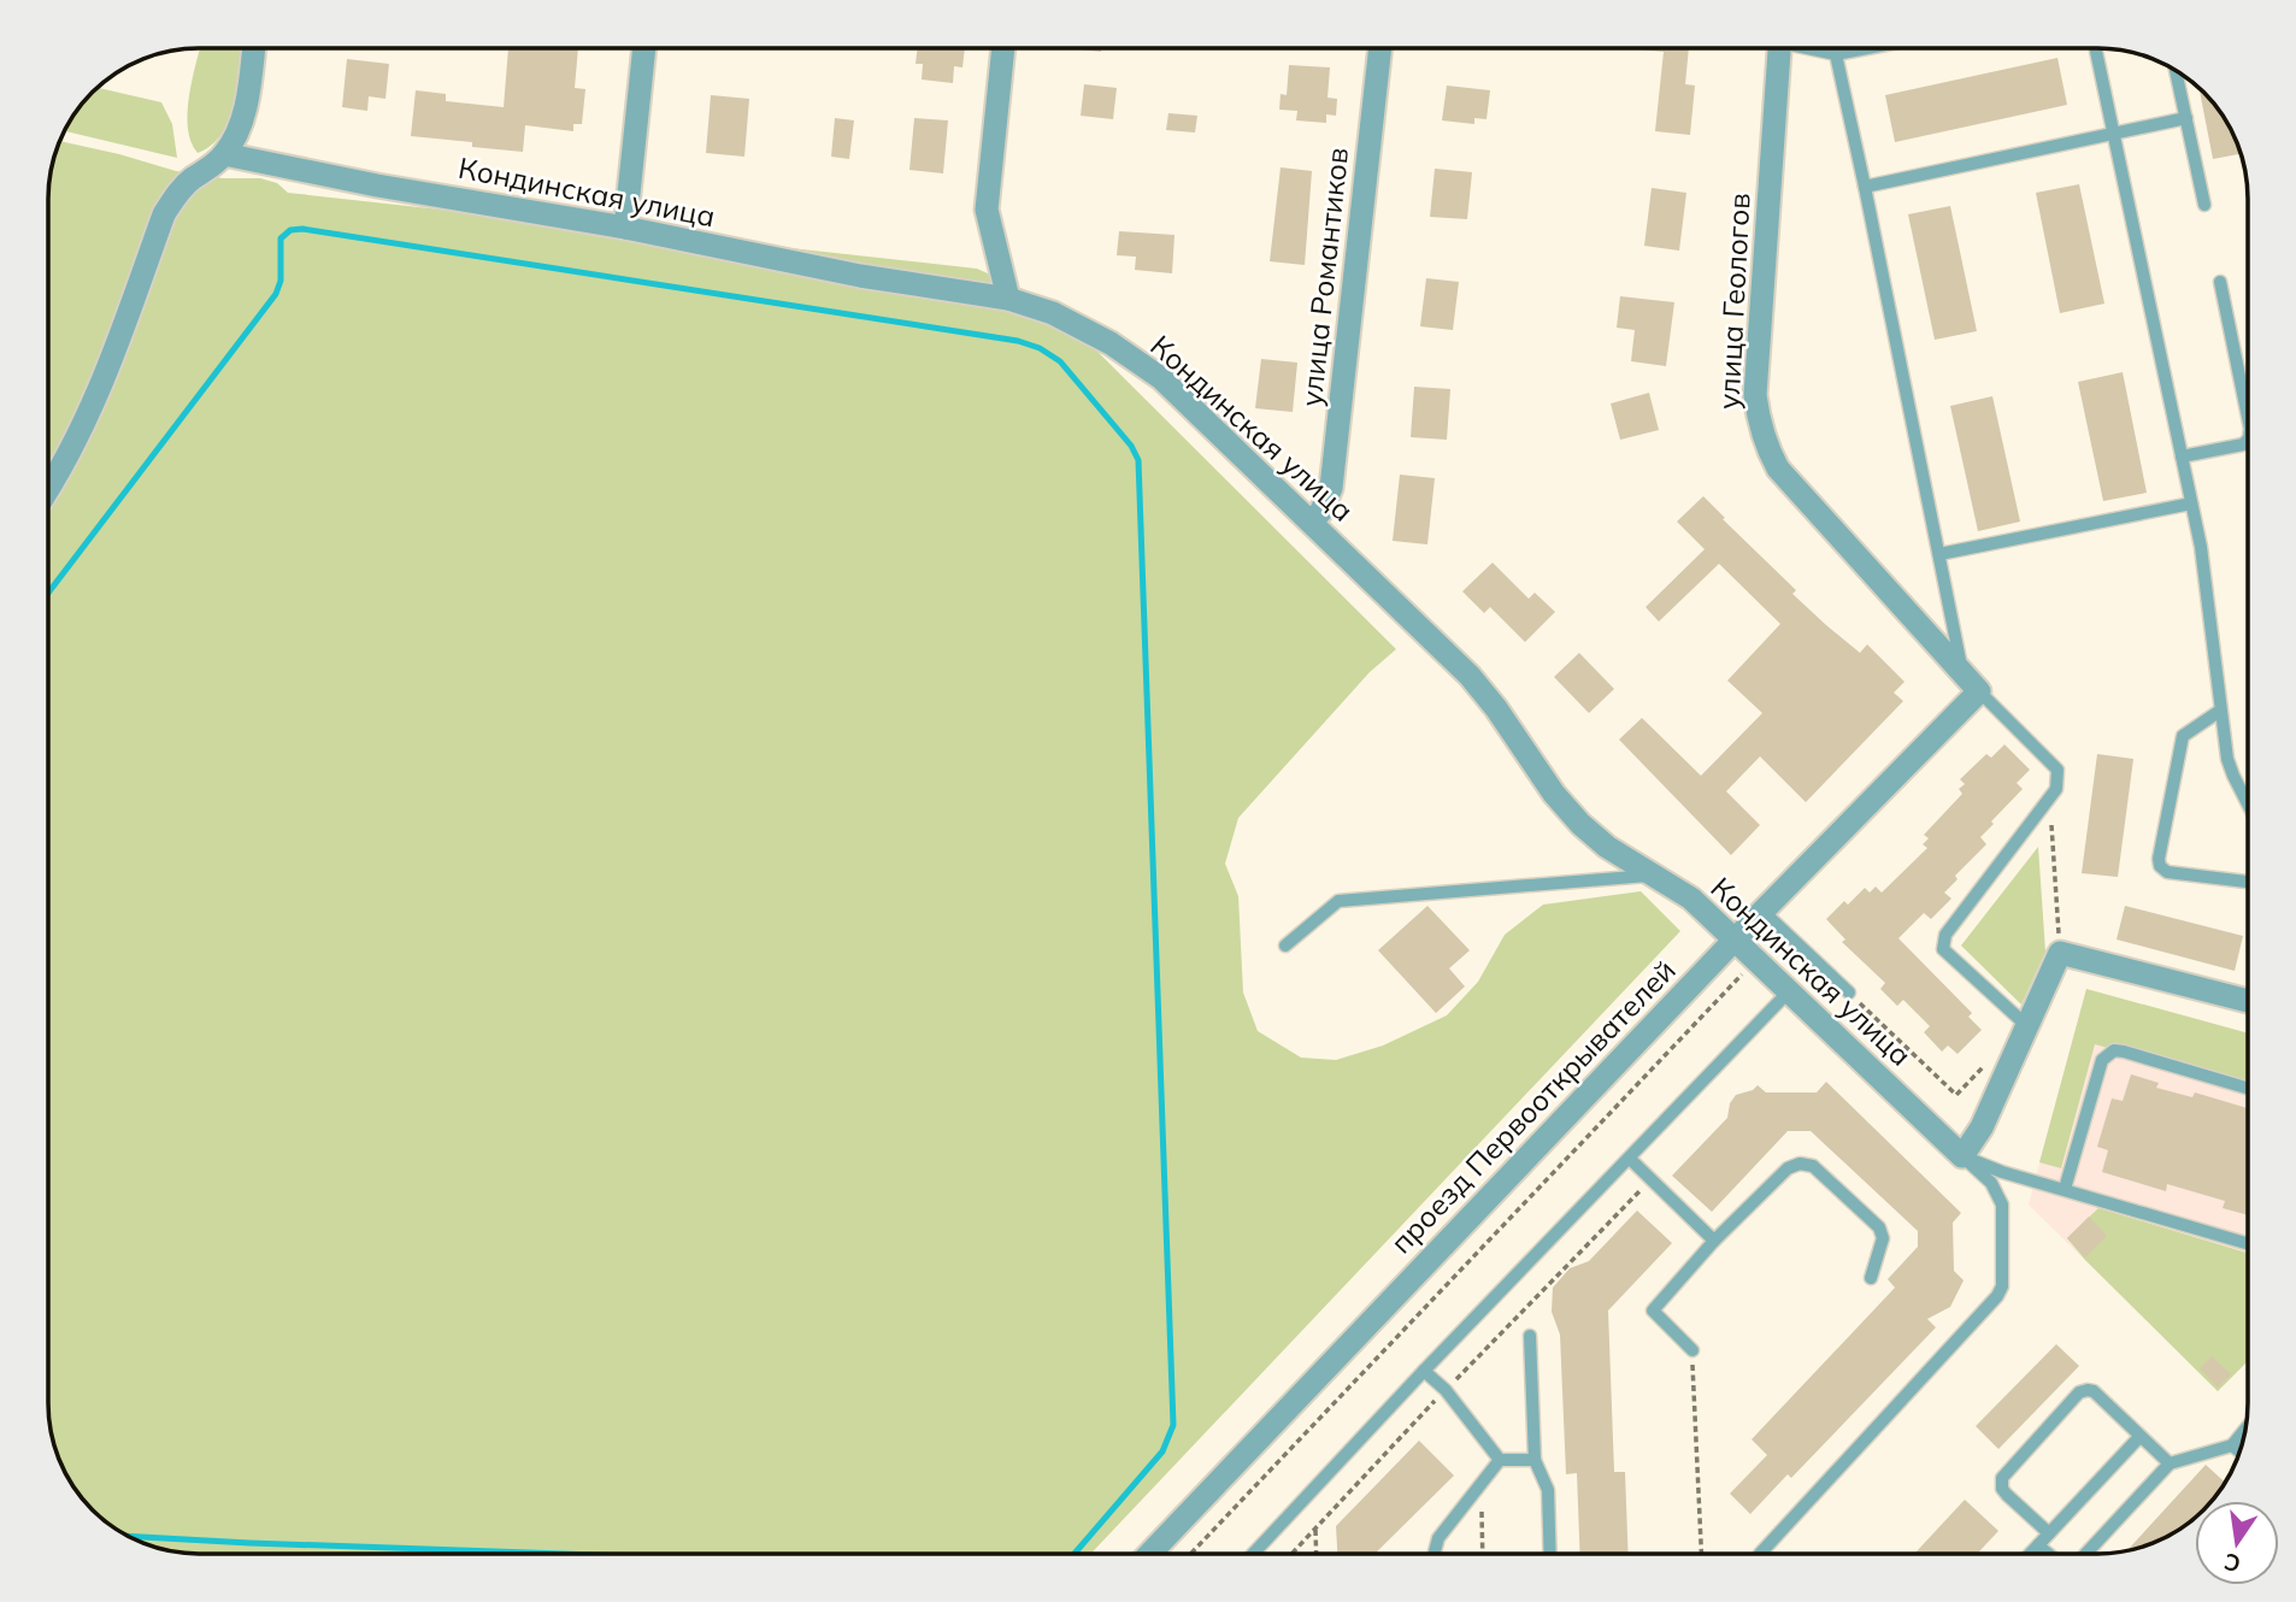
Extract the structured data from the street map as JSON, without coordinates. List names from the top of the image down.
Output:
{
  "streets": {
    "street": [
      "Кондинская улица",
      "улица Романтиков",
      "улица Геологов",
      "проезд Первооткрывателей"
    ]
  },
  "crossings": [
    ["Кондинская улица", "улица Романтиков"],
    ["Кондинская улица", "проезд Первооткрывателей"],
    ["улица Геологов", "проезд Первооткрывателей"]
  ],
  "north": "bottom"
}
